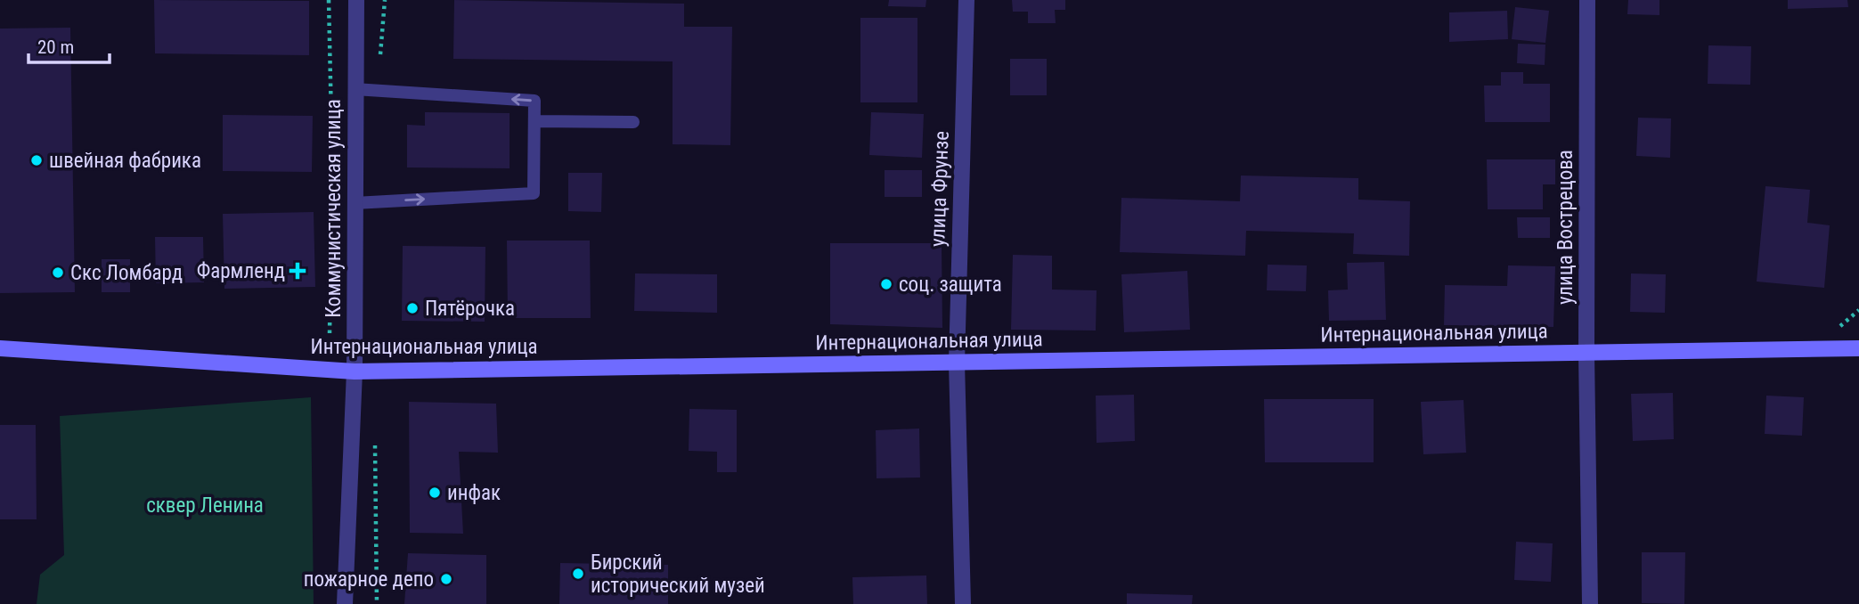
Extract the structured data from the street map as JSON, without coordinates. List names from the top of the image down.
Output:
{
  "streets": {
    "main road": ["Интернациональная улица"],
    "street": ["улица Фрунзе", "Коммунистическая улица", "улица Вострецова"]
  },
  "crossings": [
    ["улица Фрунзе", "Интернациональная улица"],
    ["Коммунистическая улица", "Интернациональная улица"],
    ["улица Вострецова", "Интернациональная улица"]
  ],
  "parks": ["сквер Ленина"],
  "places": {
    "other": [
      "швейная фабрика",
      "Скс Ломбард",
      "соц. защита",
      "Пятёрочка",
      "инфак",
      "Бирский исторический музей",
      "пожарное депо"
    ],
    "health": ["Фармленд"]
  },
  "scale_bar": "20 m"
}
